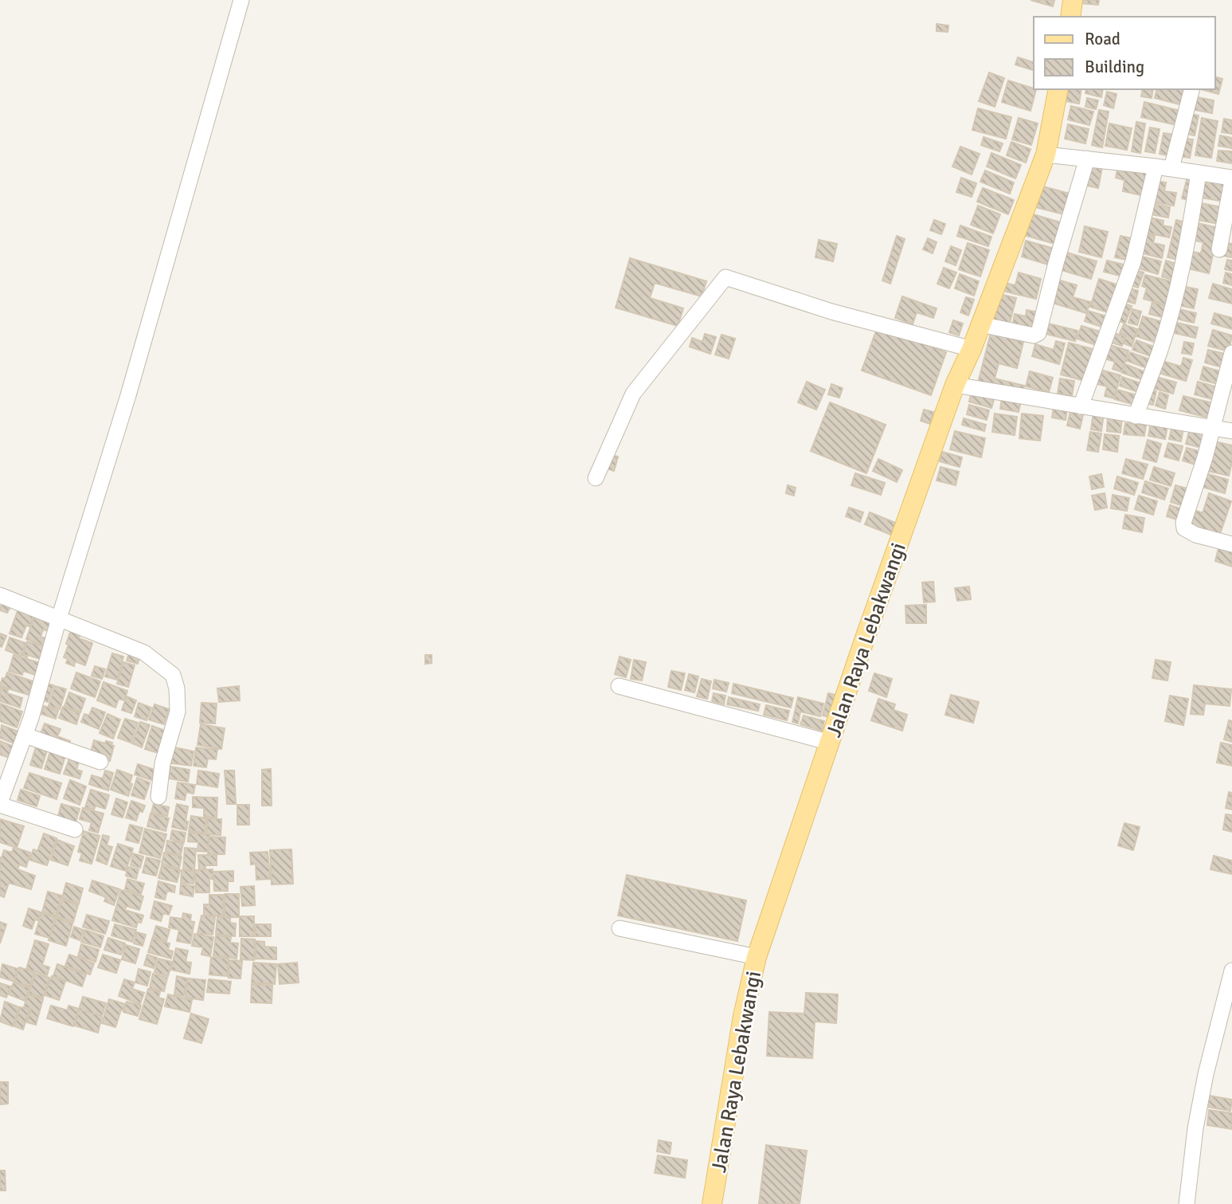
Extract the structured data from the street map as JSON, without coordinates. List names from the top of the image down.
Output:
{
  "streets": {
    "main road": ["Jalan Raya Lebakwangi"]
  },
  "legend": ["Road", "Building"]
}
